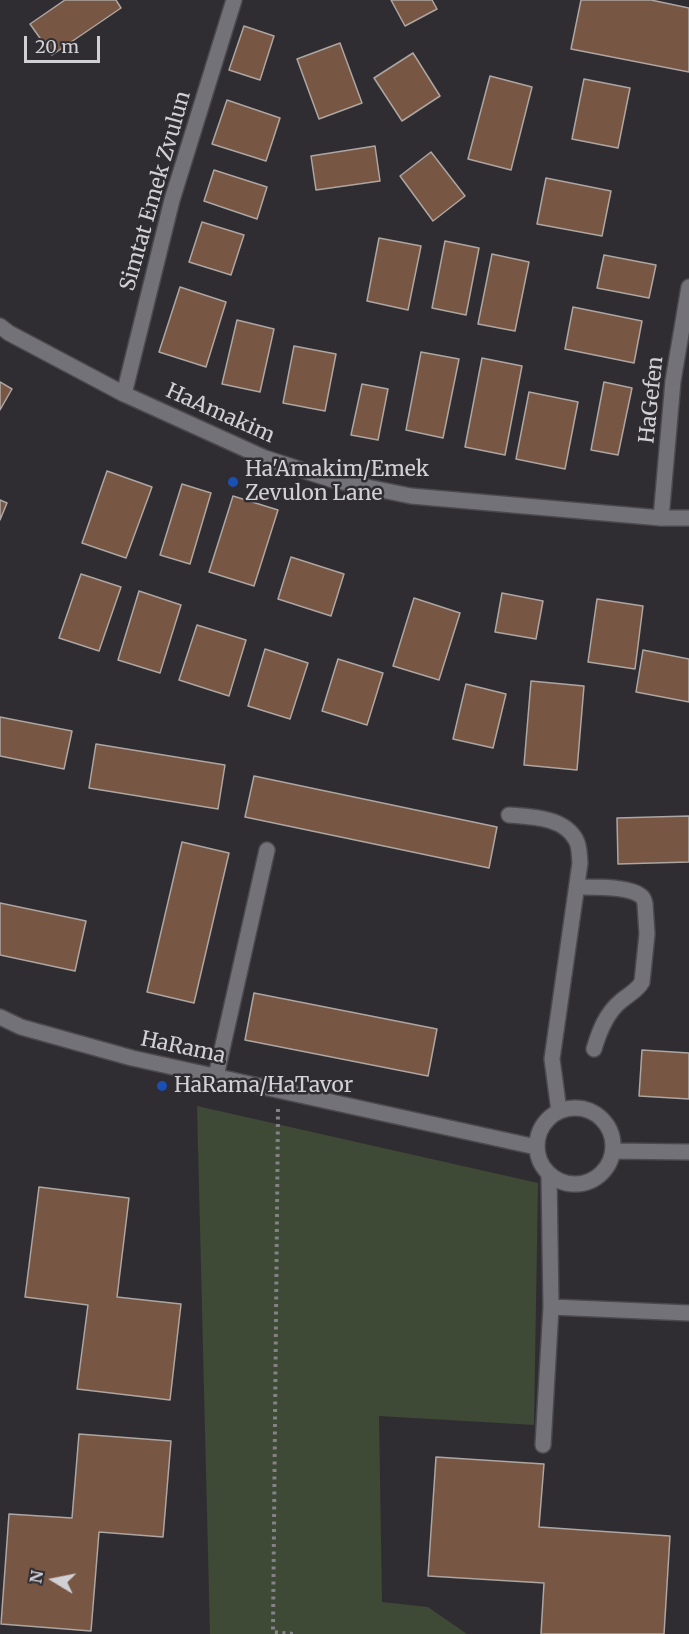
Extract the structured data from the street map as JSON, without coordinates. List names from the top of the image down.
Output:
{
  "streets": {
    "street": [
      "Simtat Emek Zvulun",
      "HaGefen",
      "HaAmakim",
      "HaRama"
    ]
  },
  "crossings": [
    ["Simtat Emek Zvulun", "HaAmakim"],
    ["HaGefen", "HaAmakim"]
  ],
  "places": ["Ha'Amakim/Emek Zevulon Lane", "HaRama/HaTavor"],
  "scale_bar": "20 m",
  "north": "left"
}
